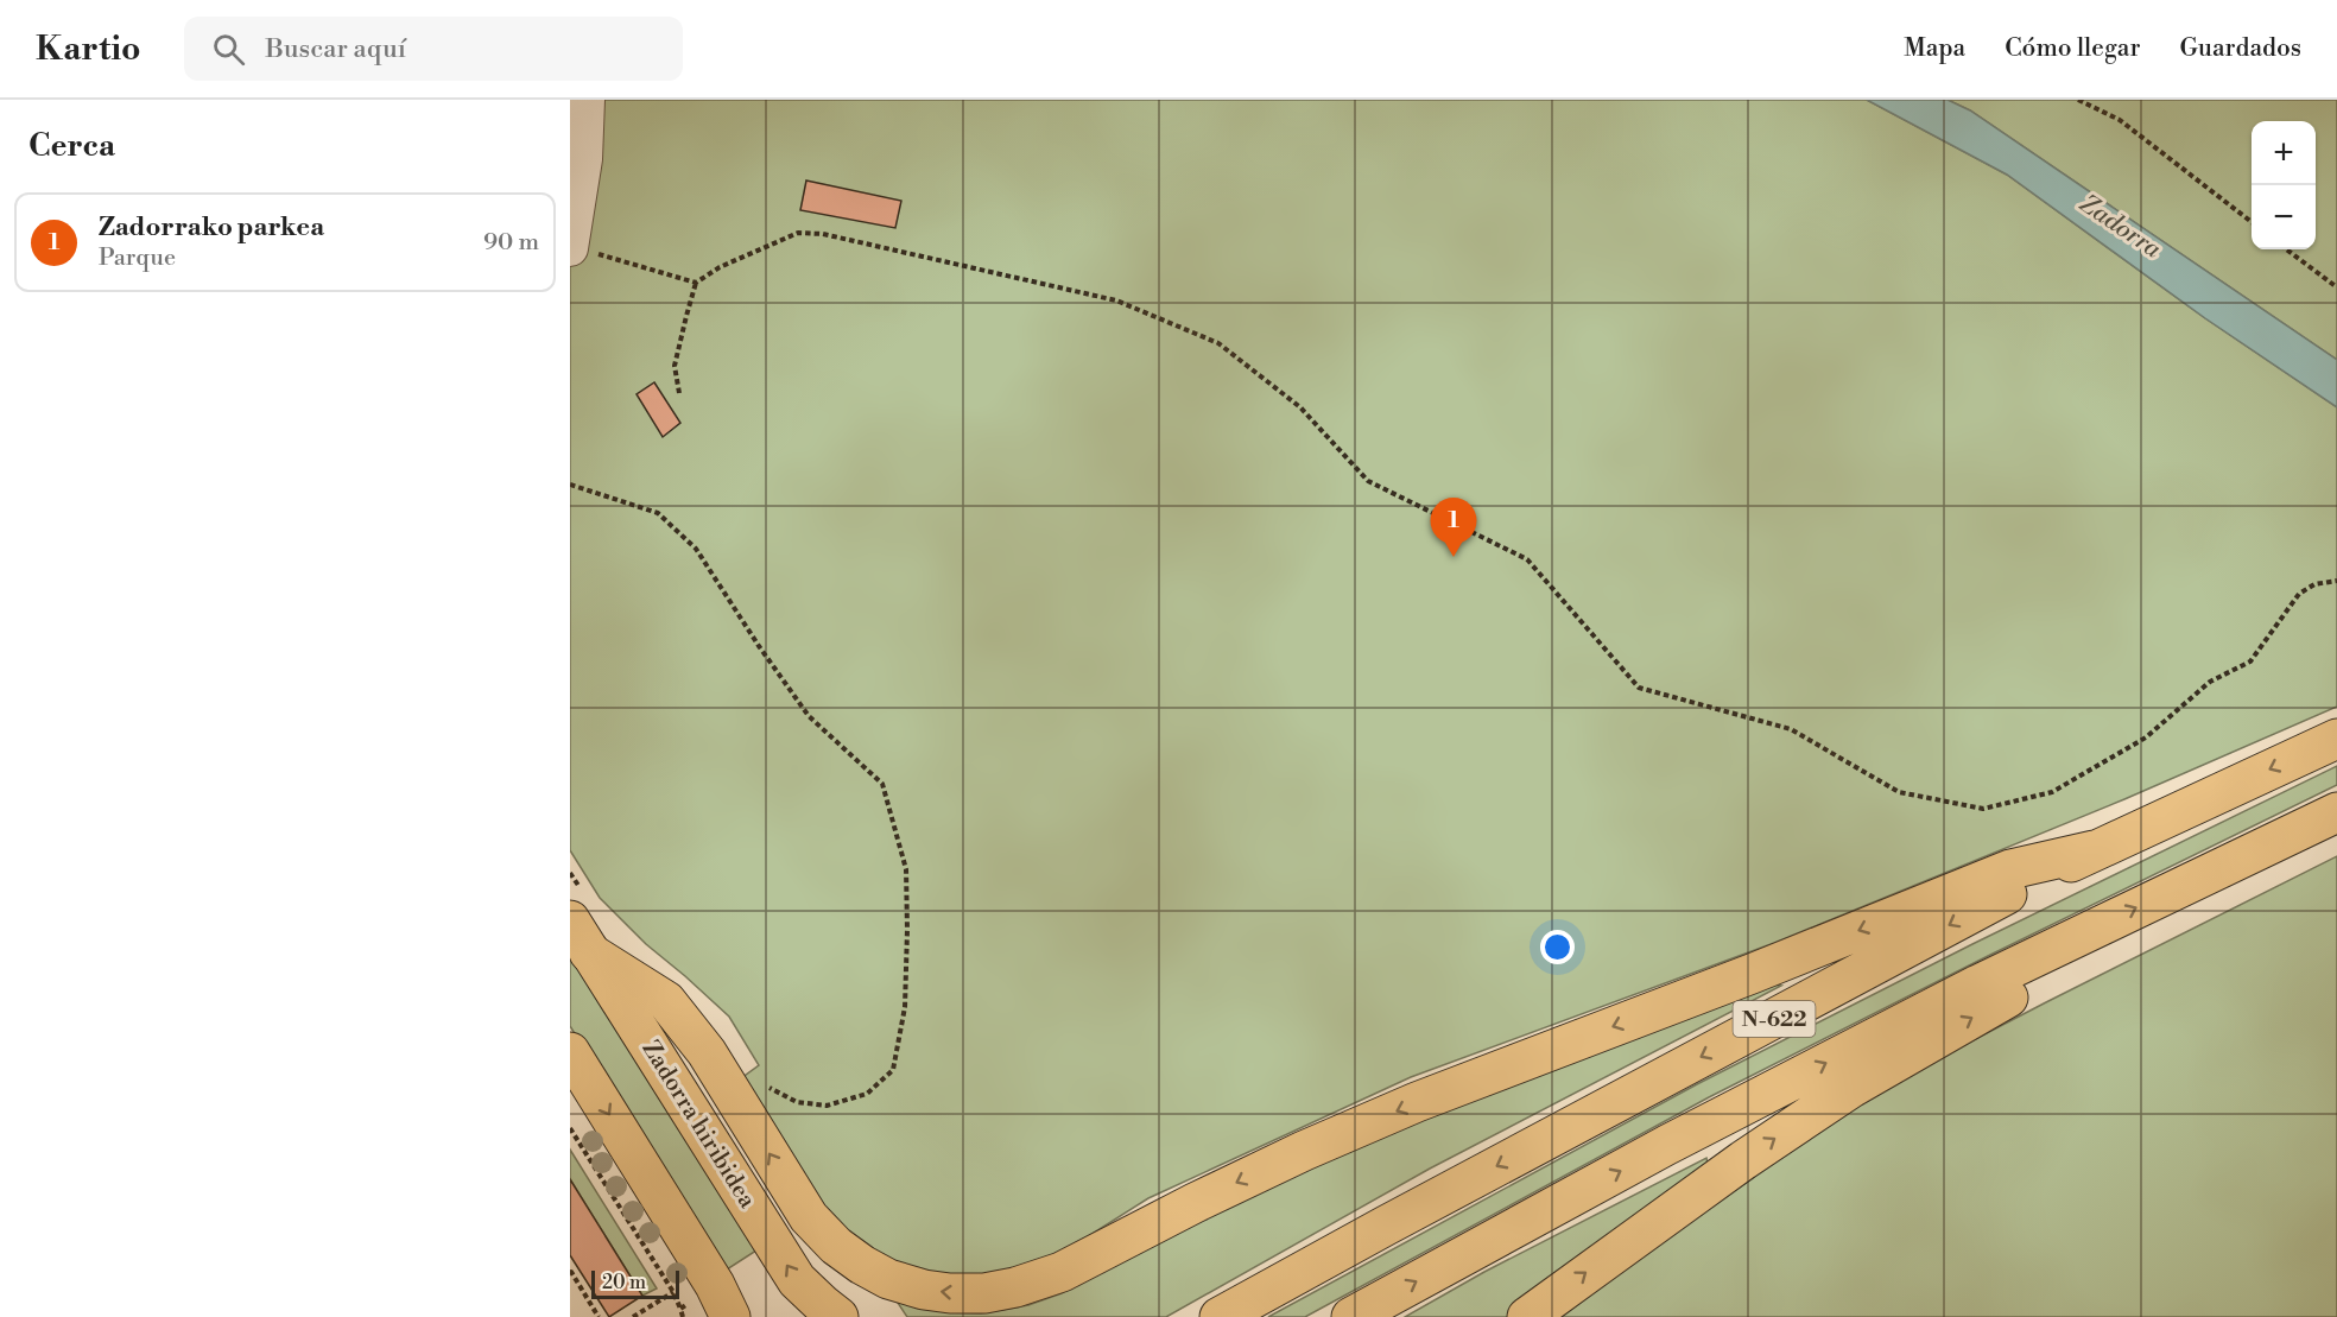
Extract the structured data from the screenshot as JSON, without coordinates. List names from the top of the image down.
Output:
{
  "streets": {
    "main road": ["N-622", "Zadorra hiribidea"]
  },
  "water": ["Zadorra"],
  "scale_bar": "20 m",
  "page": {
    "header": "Kartio",
    "search": "Buscar aquí",
    "nav": ["Mapa", "Cómo llegar", "Guardados"],
    "heading": "Cerca",
    "map_buttons": ["+", "−"],
    "list": [
      {
        "mark": "1",
        "name": "Zadorrako parkea",
        "note": "Parque",
        "value": "90 m"
      }
    ],
    "pins": "1",
    "scale": "20 m"
  }
}
